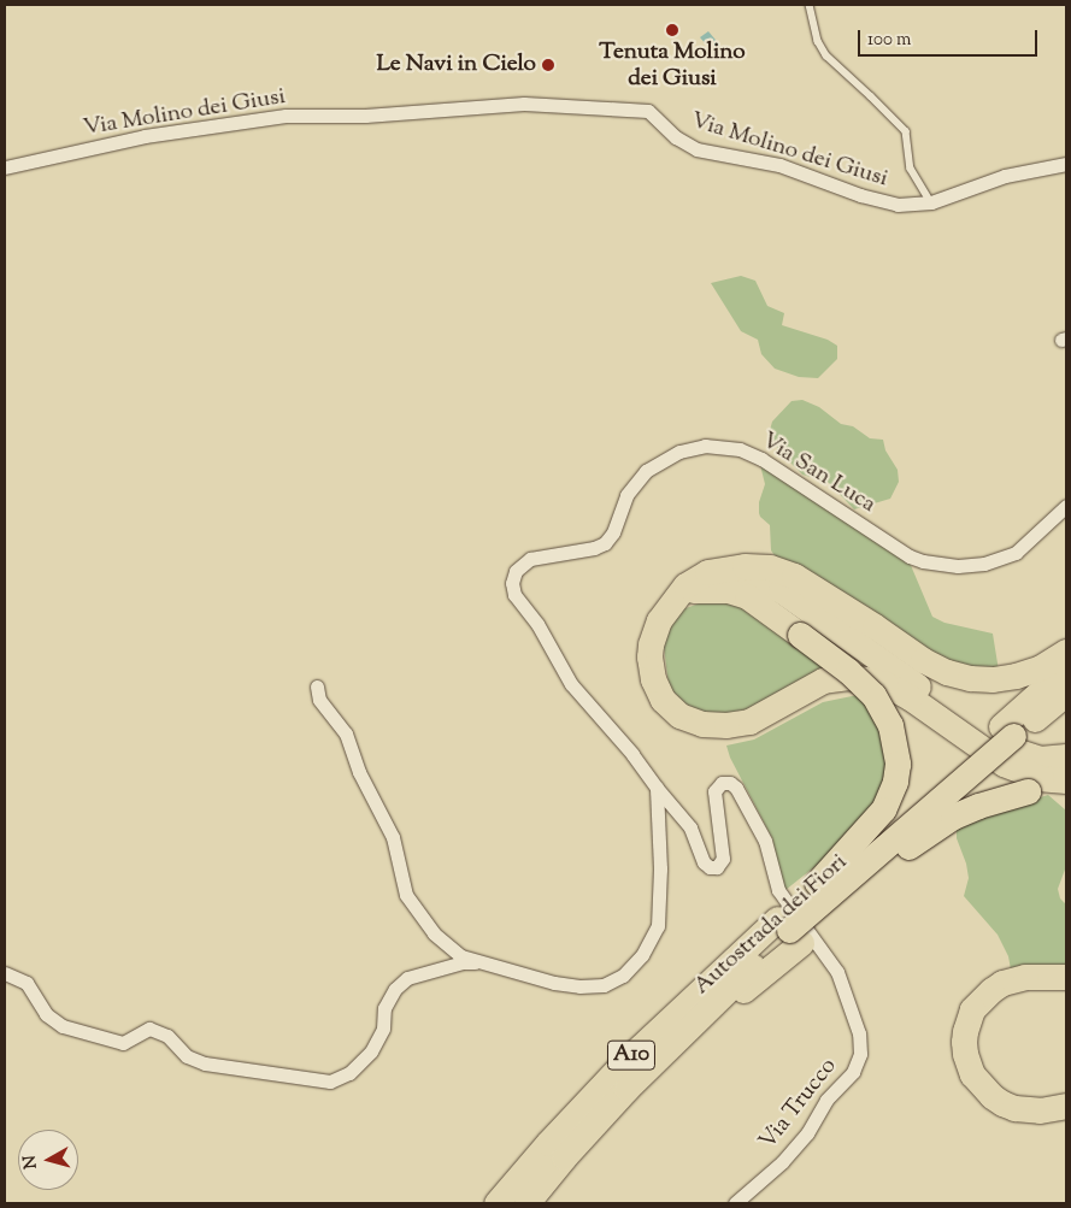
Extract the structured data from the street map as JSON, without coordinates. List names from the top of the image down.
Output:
{
  "streets": {
    "highway": ["Autostrada dei Fiori", "A10"],
    "street": ["Via Molino dei Giusi", "Via San Luca", "Via Trucco"]
  },
  "crossings": [
    ["Via San Luca", "Via Trucco"]
  ],
  "places": ["Tenuta Molino dei Giusi", "Le Navi in Cielo"],
  "scale_bar": "100 m",
  "north": "left"
}
